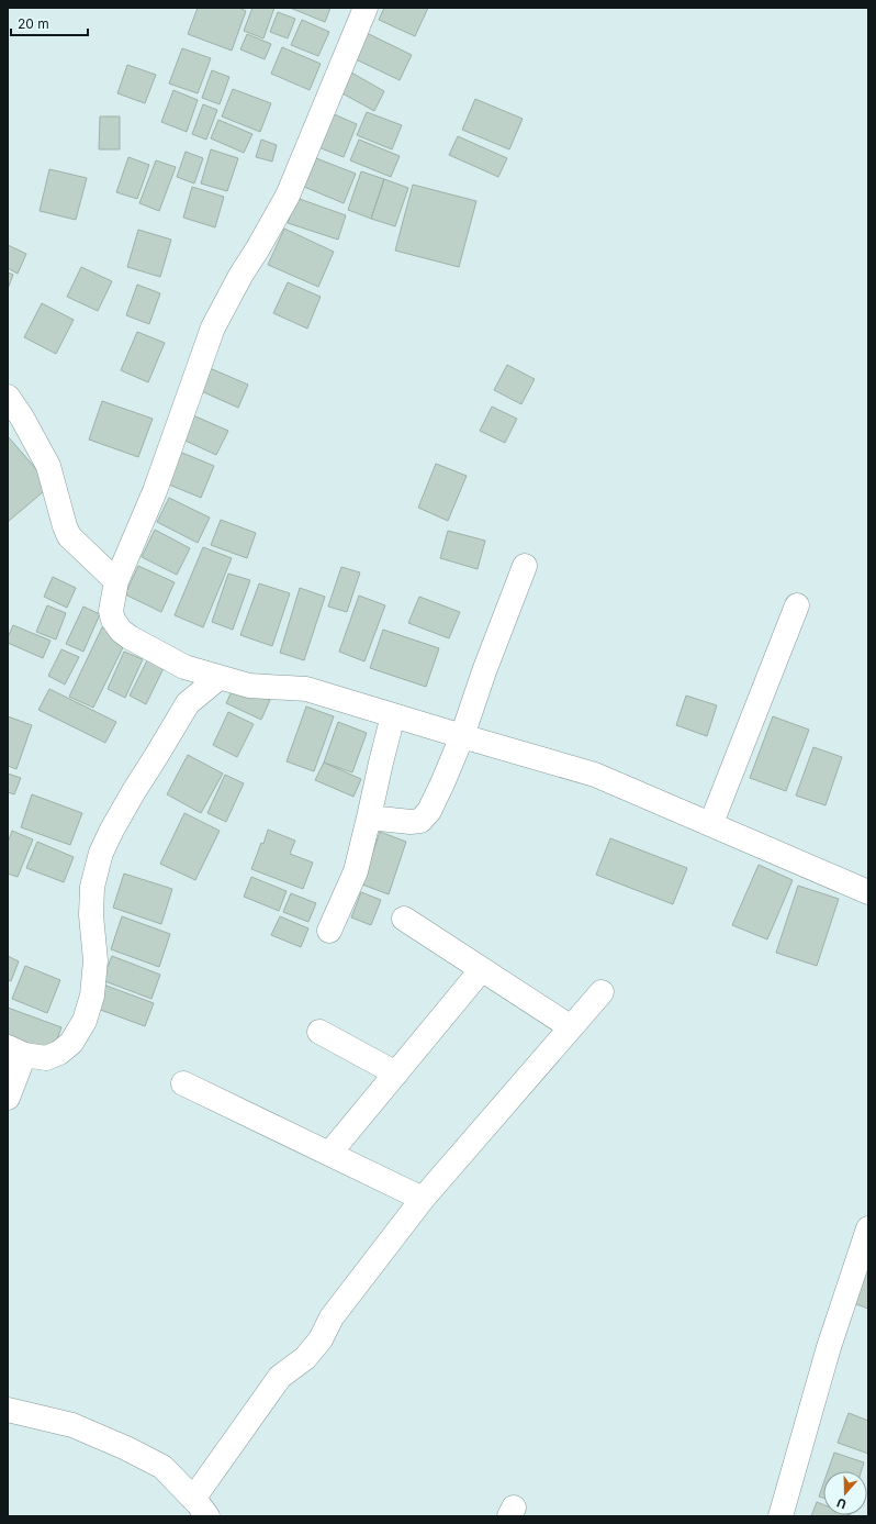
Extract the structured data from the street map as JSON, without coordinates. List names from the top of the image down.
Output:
{
  "scale_bar": "20 m",
  "north": "bottom"
}
